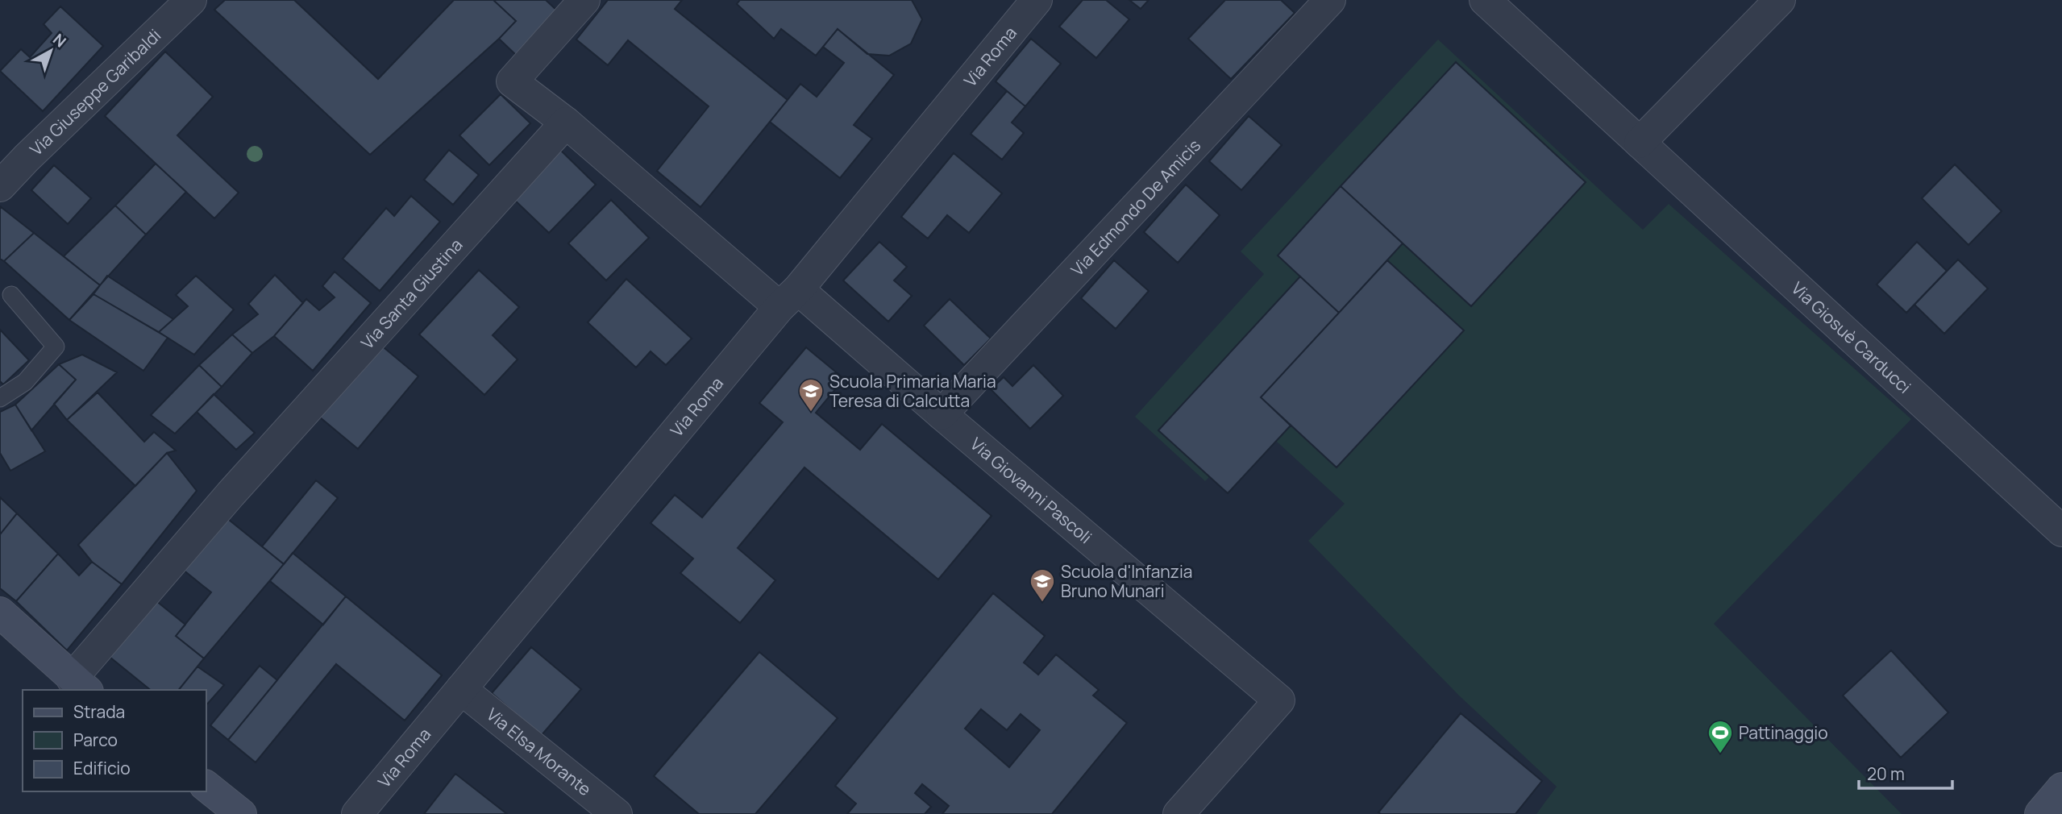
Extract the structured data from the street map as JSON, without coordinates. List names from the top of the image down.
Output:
{
  "streets": {
    "street": [
      "Via Roma",
      "Via Giuseppe Garibaldi",
      "Via Edmondo De Amicis",
      "Via Santa Giustina",
      "Via Giosuè Carducci",
      "Via Giovanni Pascoli",
      "Via Elsa Morante"
    ]
  },
  "crossings": [
    ["Via Roma", "Via Giovanni Pascoli"],
    ["Via Roma", "Via Elsa Morante"],
    ["Via Edmondo De Amicis", "Via Giovanni Pascoli"]
  ],
  "places": {
    "school or university": ["Scuola Primaria Maria Teresa di Calcutta", "Scuola d'Infanzia Bruno Munari"],
    "sports": ["Pattinaggio"]
  },
  "legend": ["Strada", "Parco", "Edificio"],
  "scale_bar": "20 m",
  "north": "top right"
}
